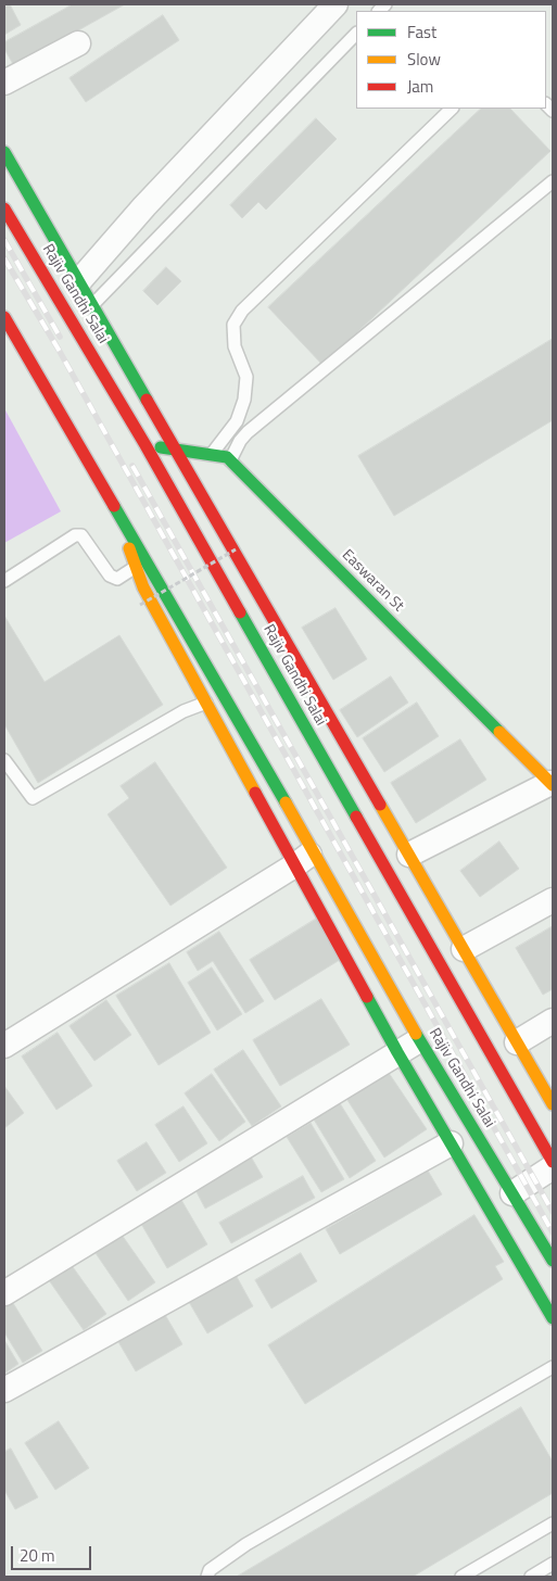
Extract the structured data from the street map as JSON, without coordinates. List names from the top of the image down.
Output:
{
  "streets": {
    "street": ["Rajiv Gandhi Salai", "Easwaran St"]
  },
  "crossings": [
    ["Rajiv Gandhi Salai", "Easwaran St"]
  ],
  "legend": ["Fast", "Slow", "Jam"],
  "scale_bar": "20 m"
}
